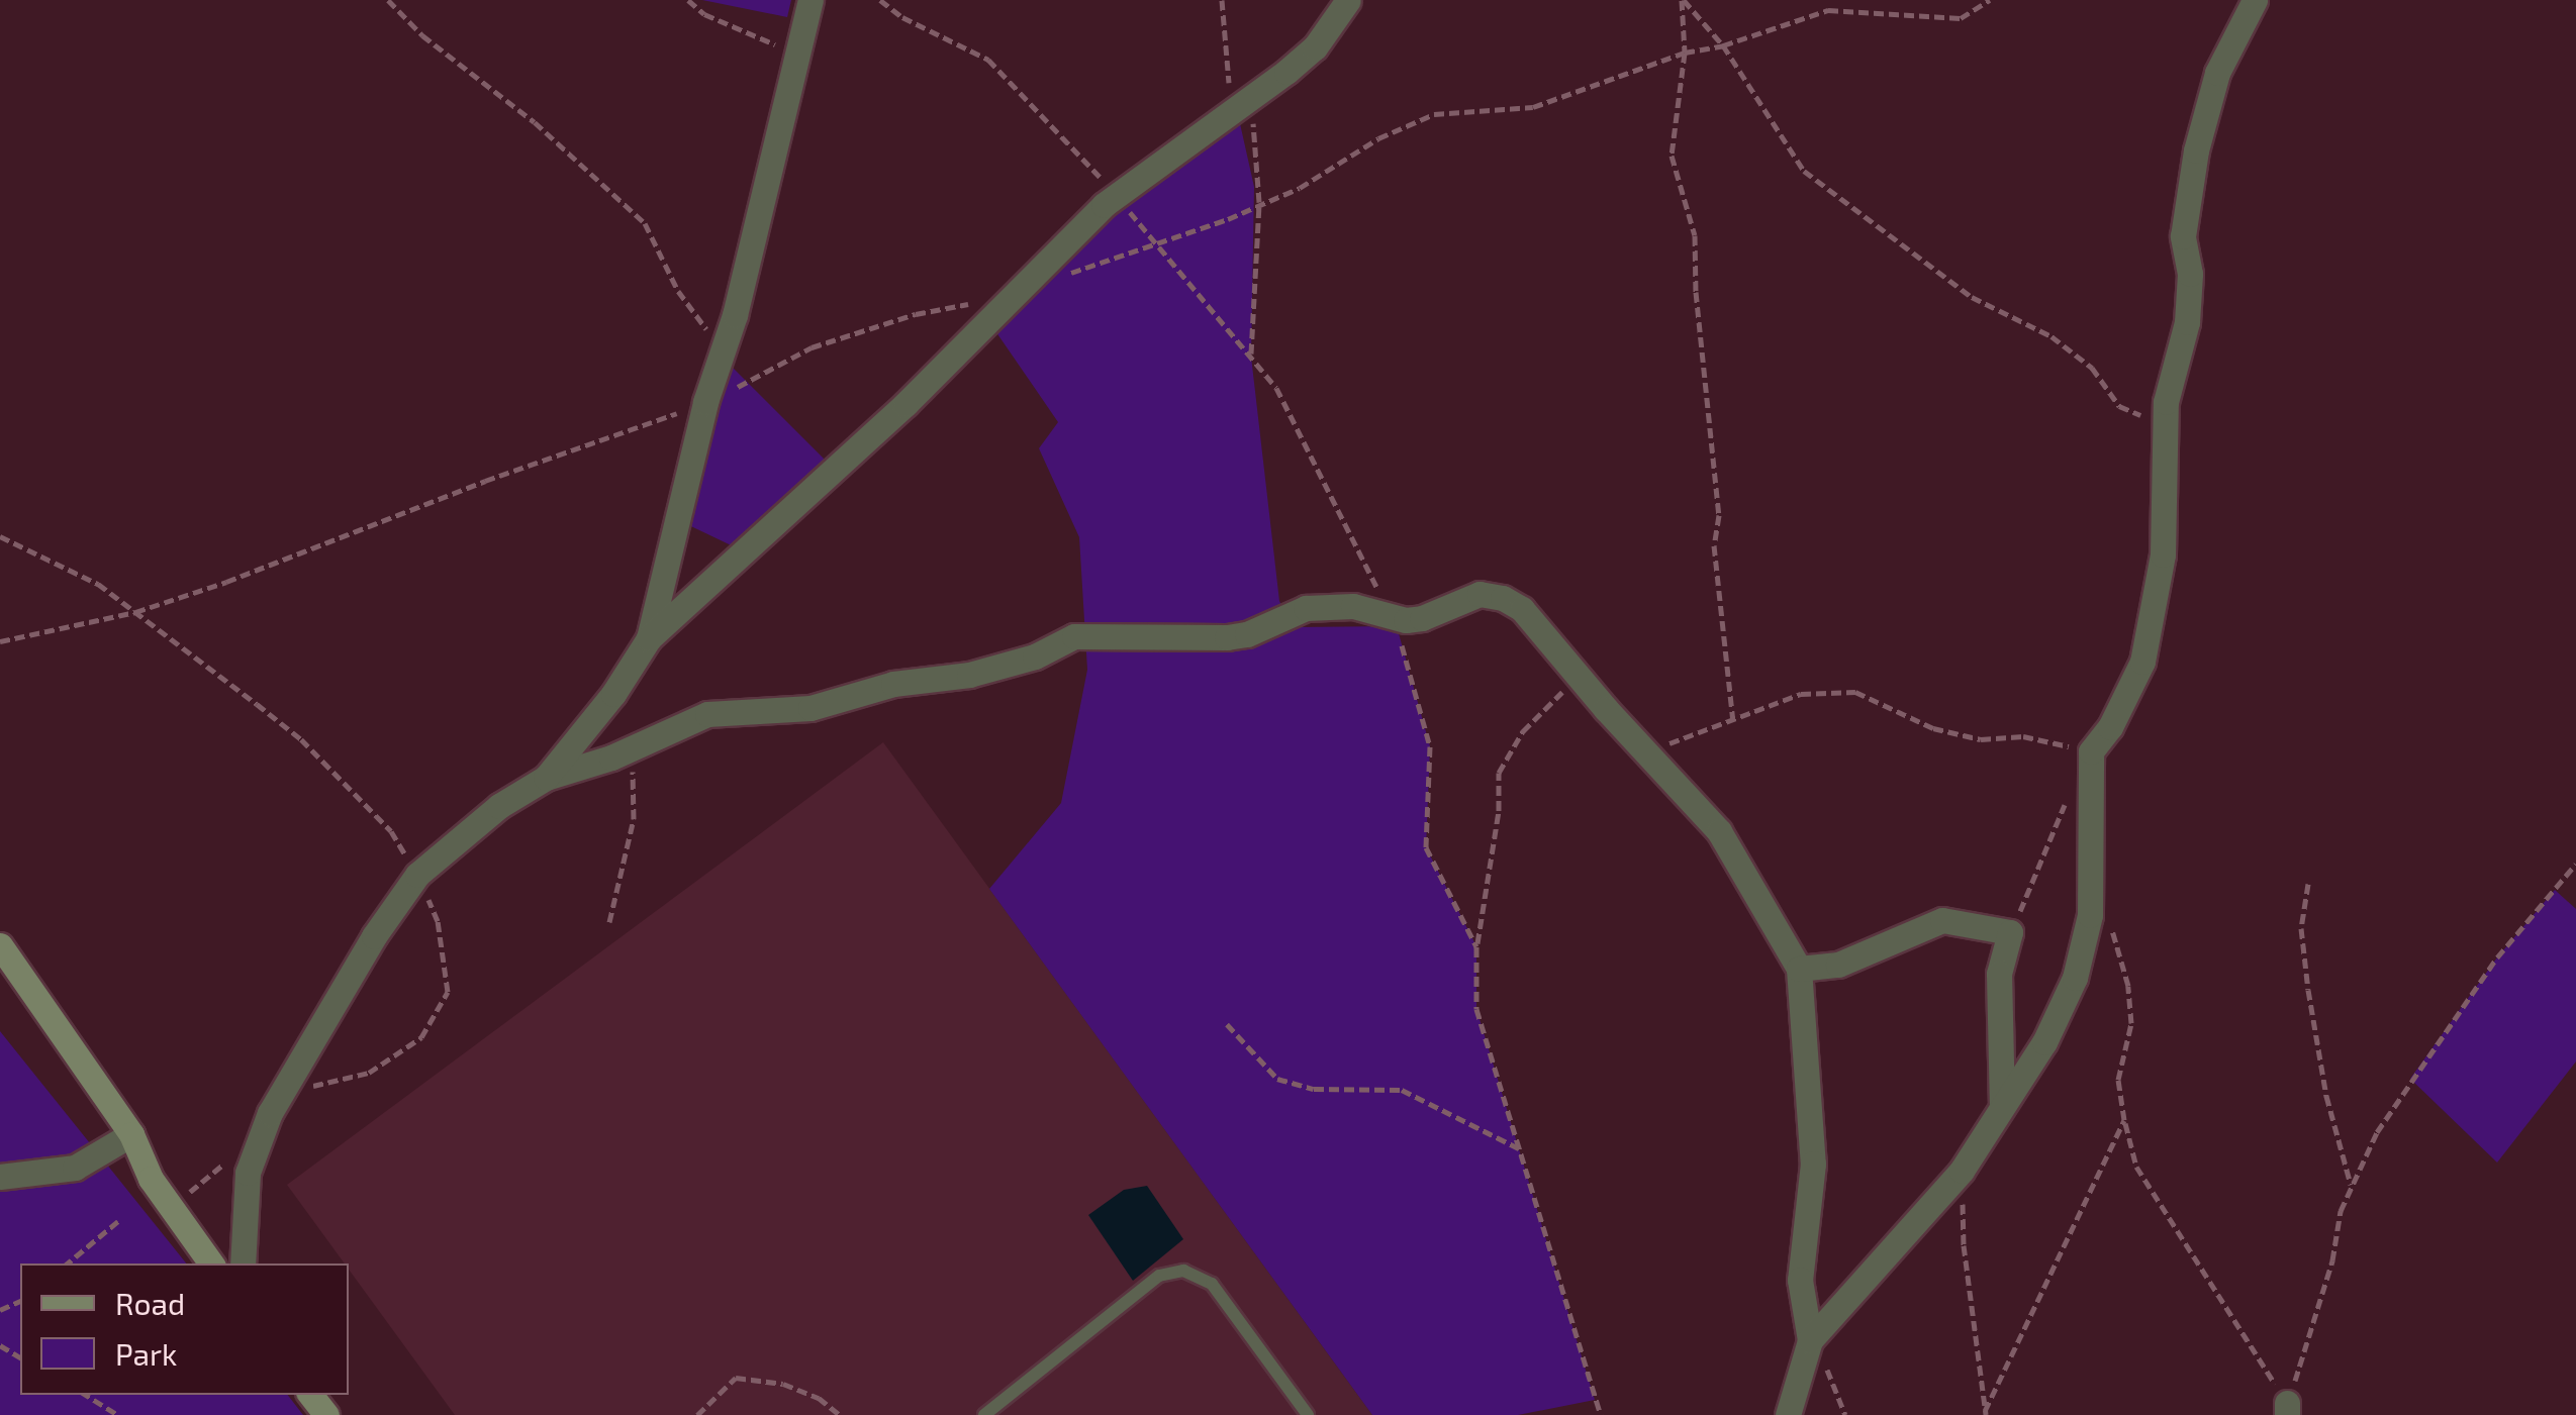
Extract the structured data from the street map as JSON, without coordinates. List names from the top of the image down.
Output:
{
  "legend": ["Road", "Park"]
}
